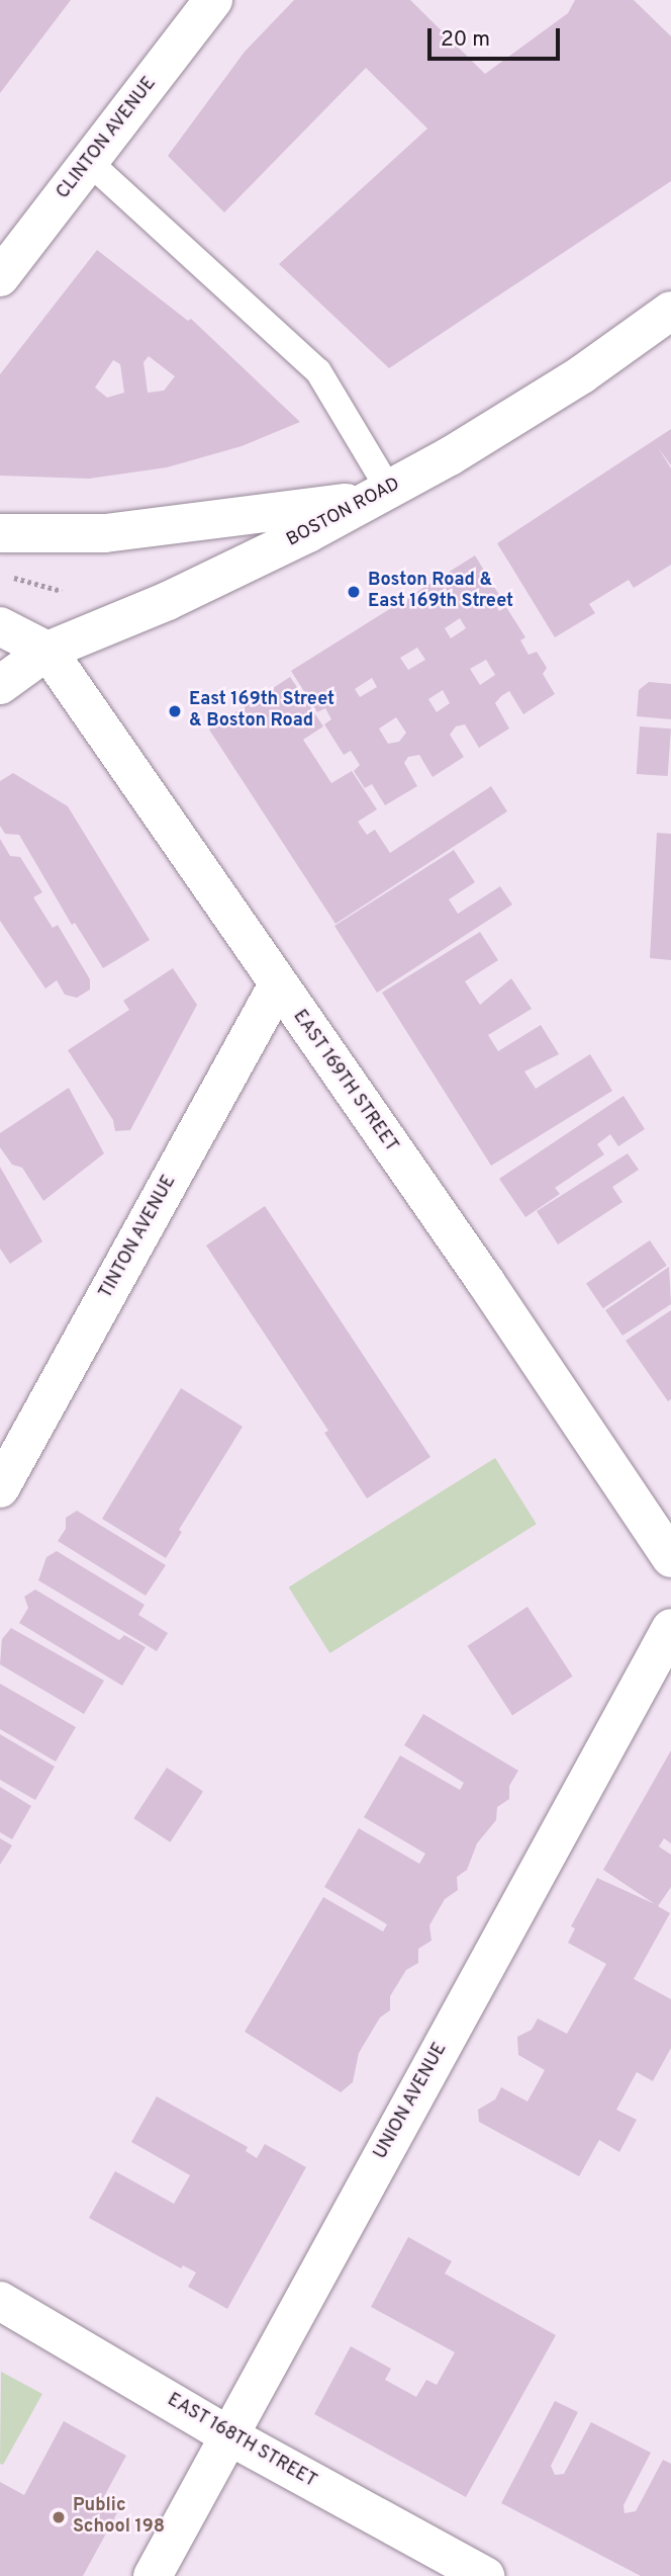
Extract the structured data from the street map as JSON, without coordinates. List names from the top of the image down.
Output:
{
  "streets": {
    "street": [
      "CLINTON AVENUE",
      "BOSTON ROAD",
      "EAST 169TH STREET",
      "TINTON AVENUE",
      "UNION AVENUE",
      "EAST 168TH STREET"
    ]
  },
  "crossings": [
    ["BOSTON ROAD", "EAST 169TH STREET"],
    ["EAST 169TH STREET", "TINTON AVENUE"],
    ["UNION AVENUE", "EAST 168TH STREET"]
  ],
  "places": ["Boston Road & East 169th Street", "East 169th Street & Boston Road", "Public School 198"],
  "scale_bar": "20 m"
}
